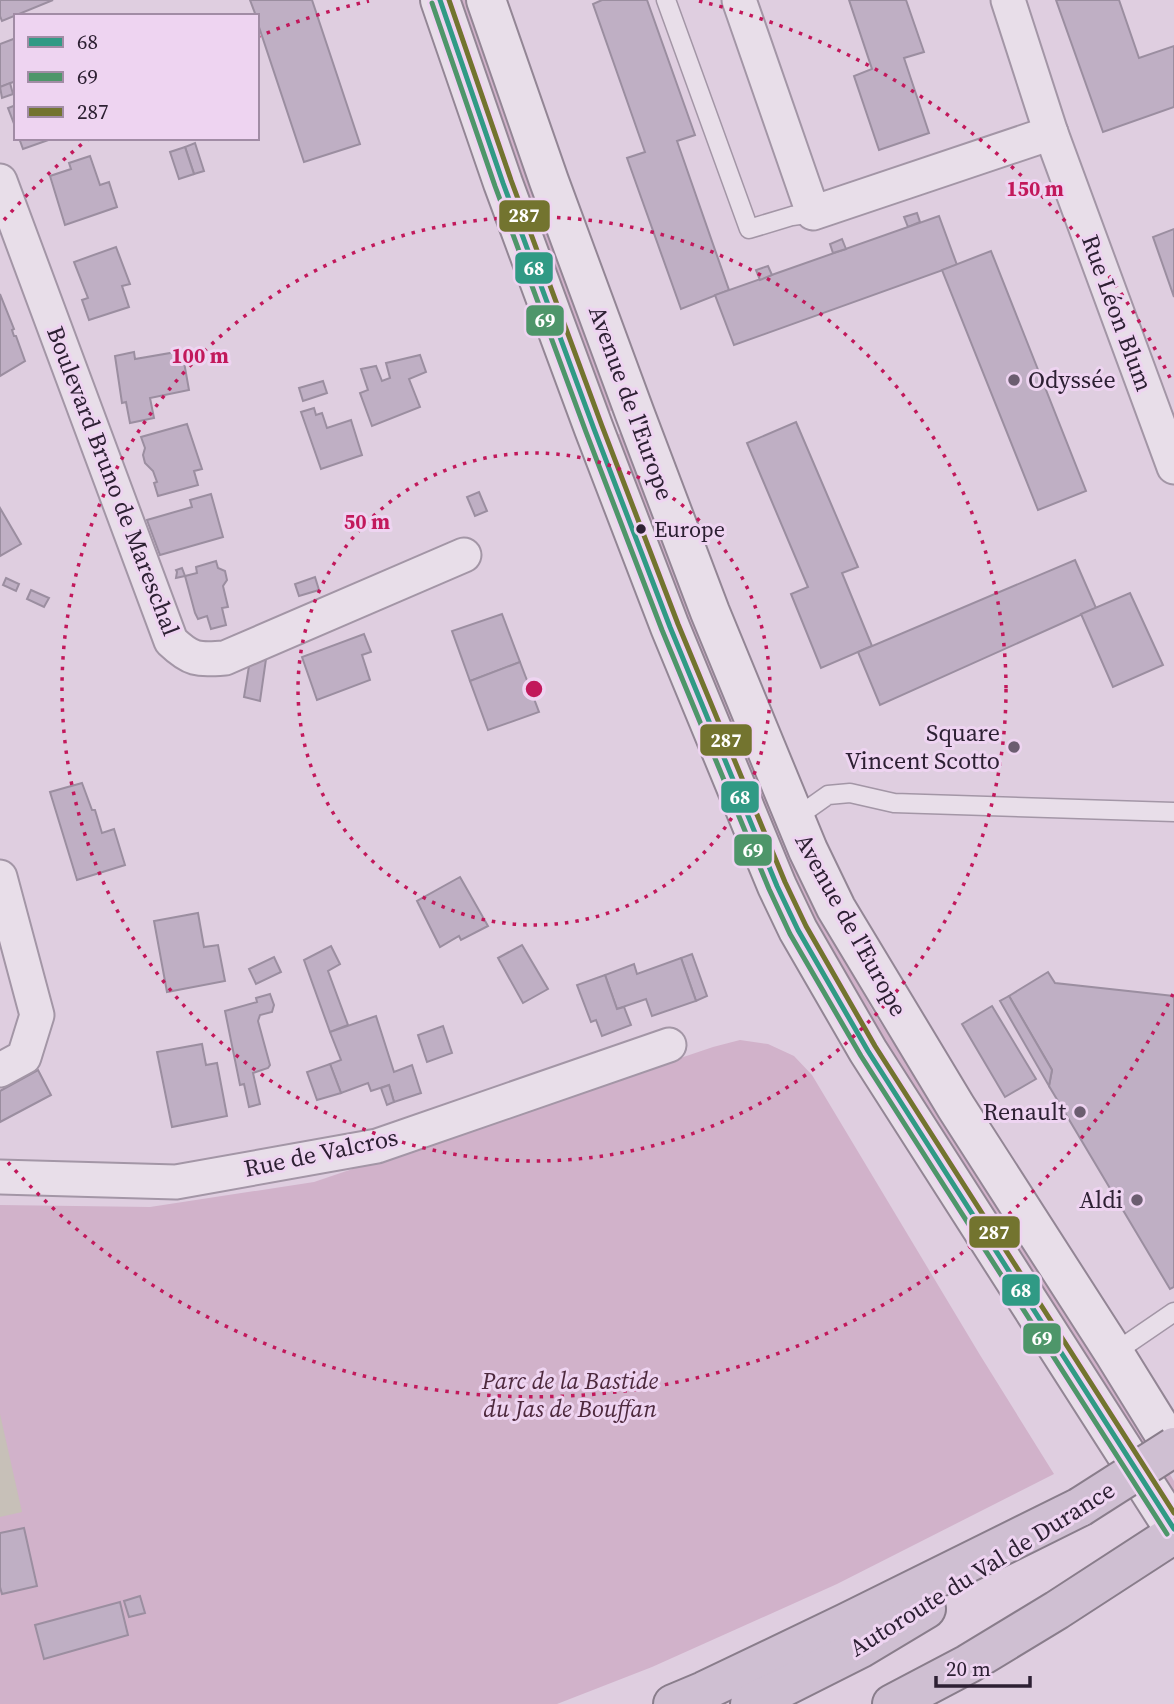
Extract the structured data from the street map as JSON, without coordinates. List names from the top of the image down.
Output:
{
  "streets": {
    "highway": ["Autoroute du Val de Durance"],
    "main road": ["Avenue de l'Europe"],
    "street": ["Rue Léon Blum", "Boulevard Bruno de Mareschal", "Rue de Valcros"]
  },
  "crossings": [
    ["Avenue de l'Europe", "Autoroute du Val de Durance"]
  ],
  "parks": ["Parc de la Bastide du Jas de Bouffan"],
  "places": [
    "Odyssée",
    "Europe",
    "Square Vincent Scotto",
    "Renault",
    "Aldi"
  ],
  "lines": ["transit line 68", "transit line 287", "transit line 69"],
  "legend": ["68", "69", "287"],
  "scale_bar": "20 m",
  "rings": ["150 m", "100 m", "50 m"]
}
